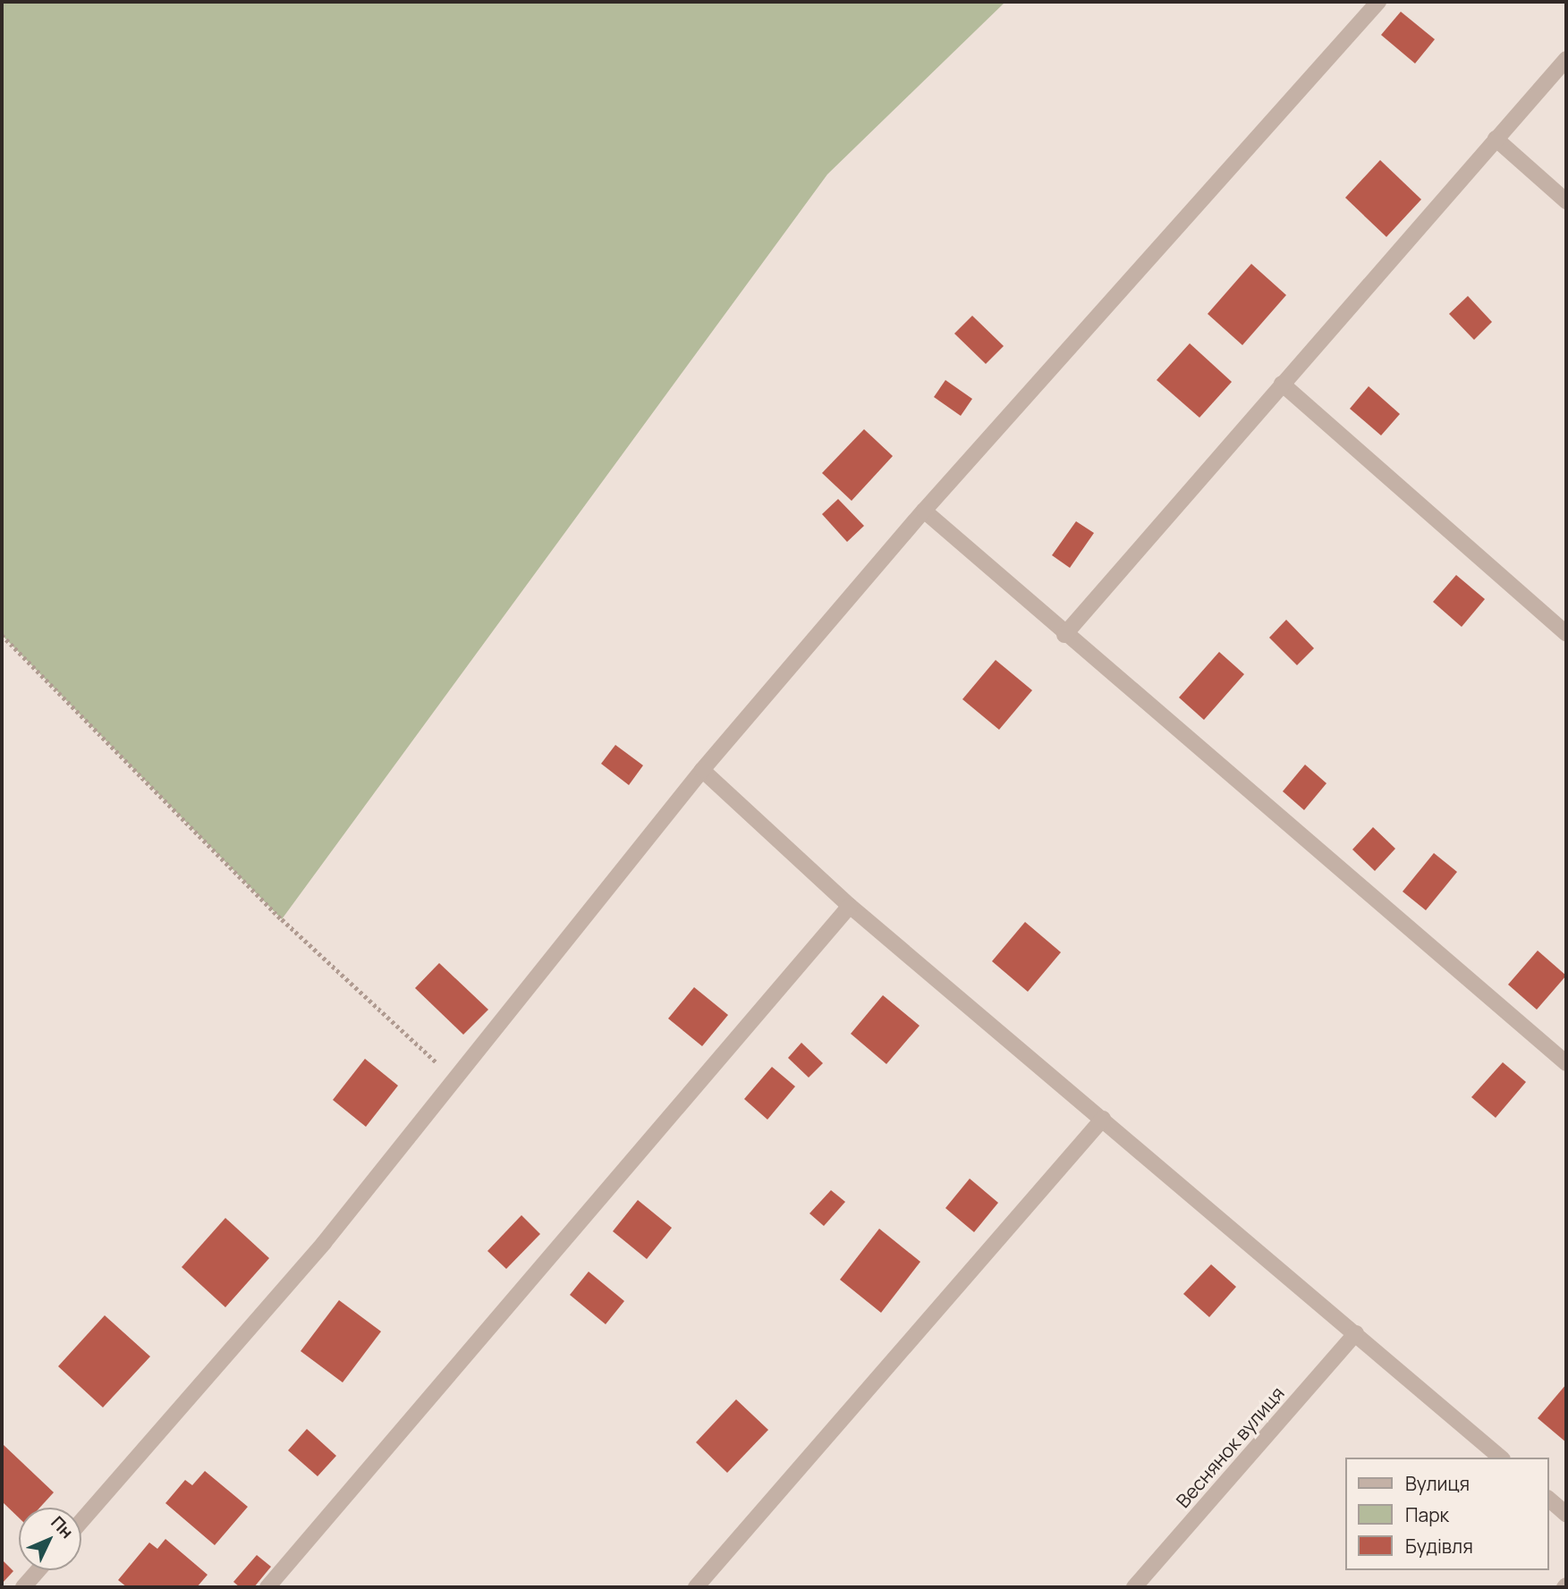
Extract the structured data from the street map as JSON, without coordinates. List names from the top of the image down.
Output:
{
  "streets": {
    "street": ["Веснянок вулиця"]
  },
  "legend": ["Вулиця", "Парк", "Будівля"],
  "north": "top right"
}
